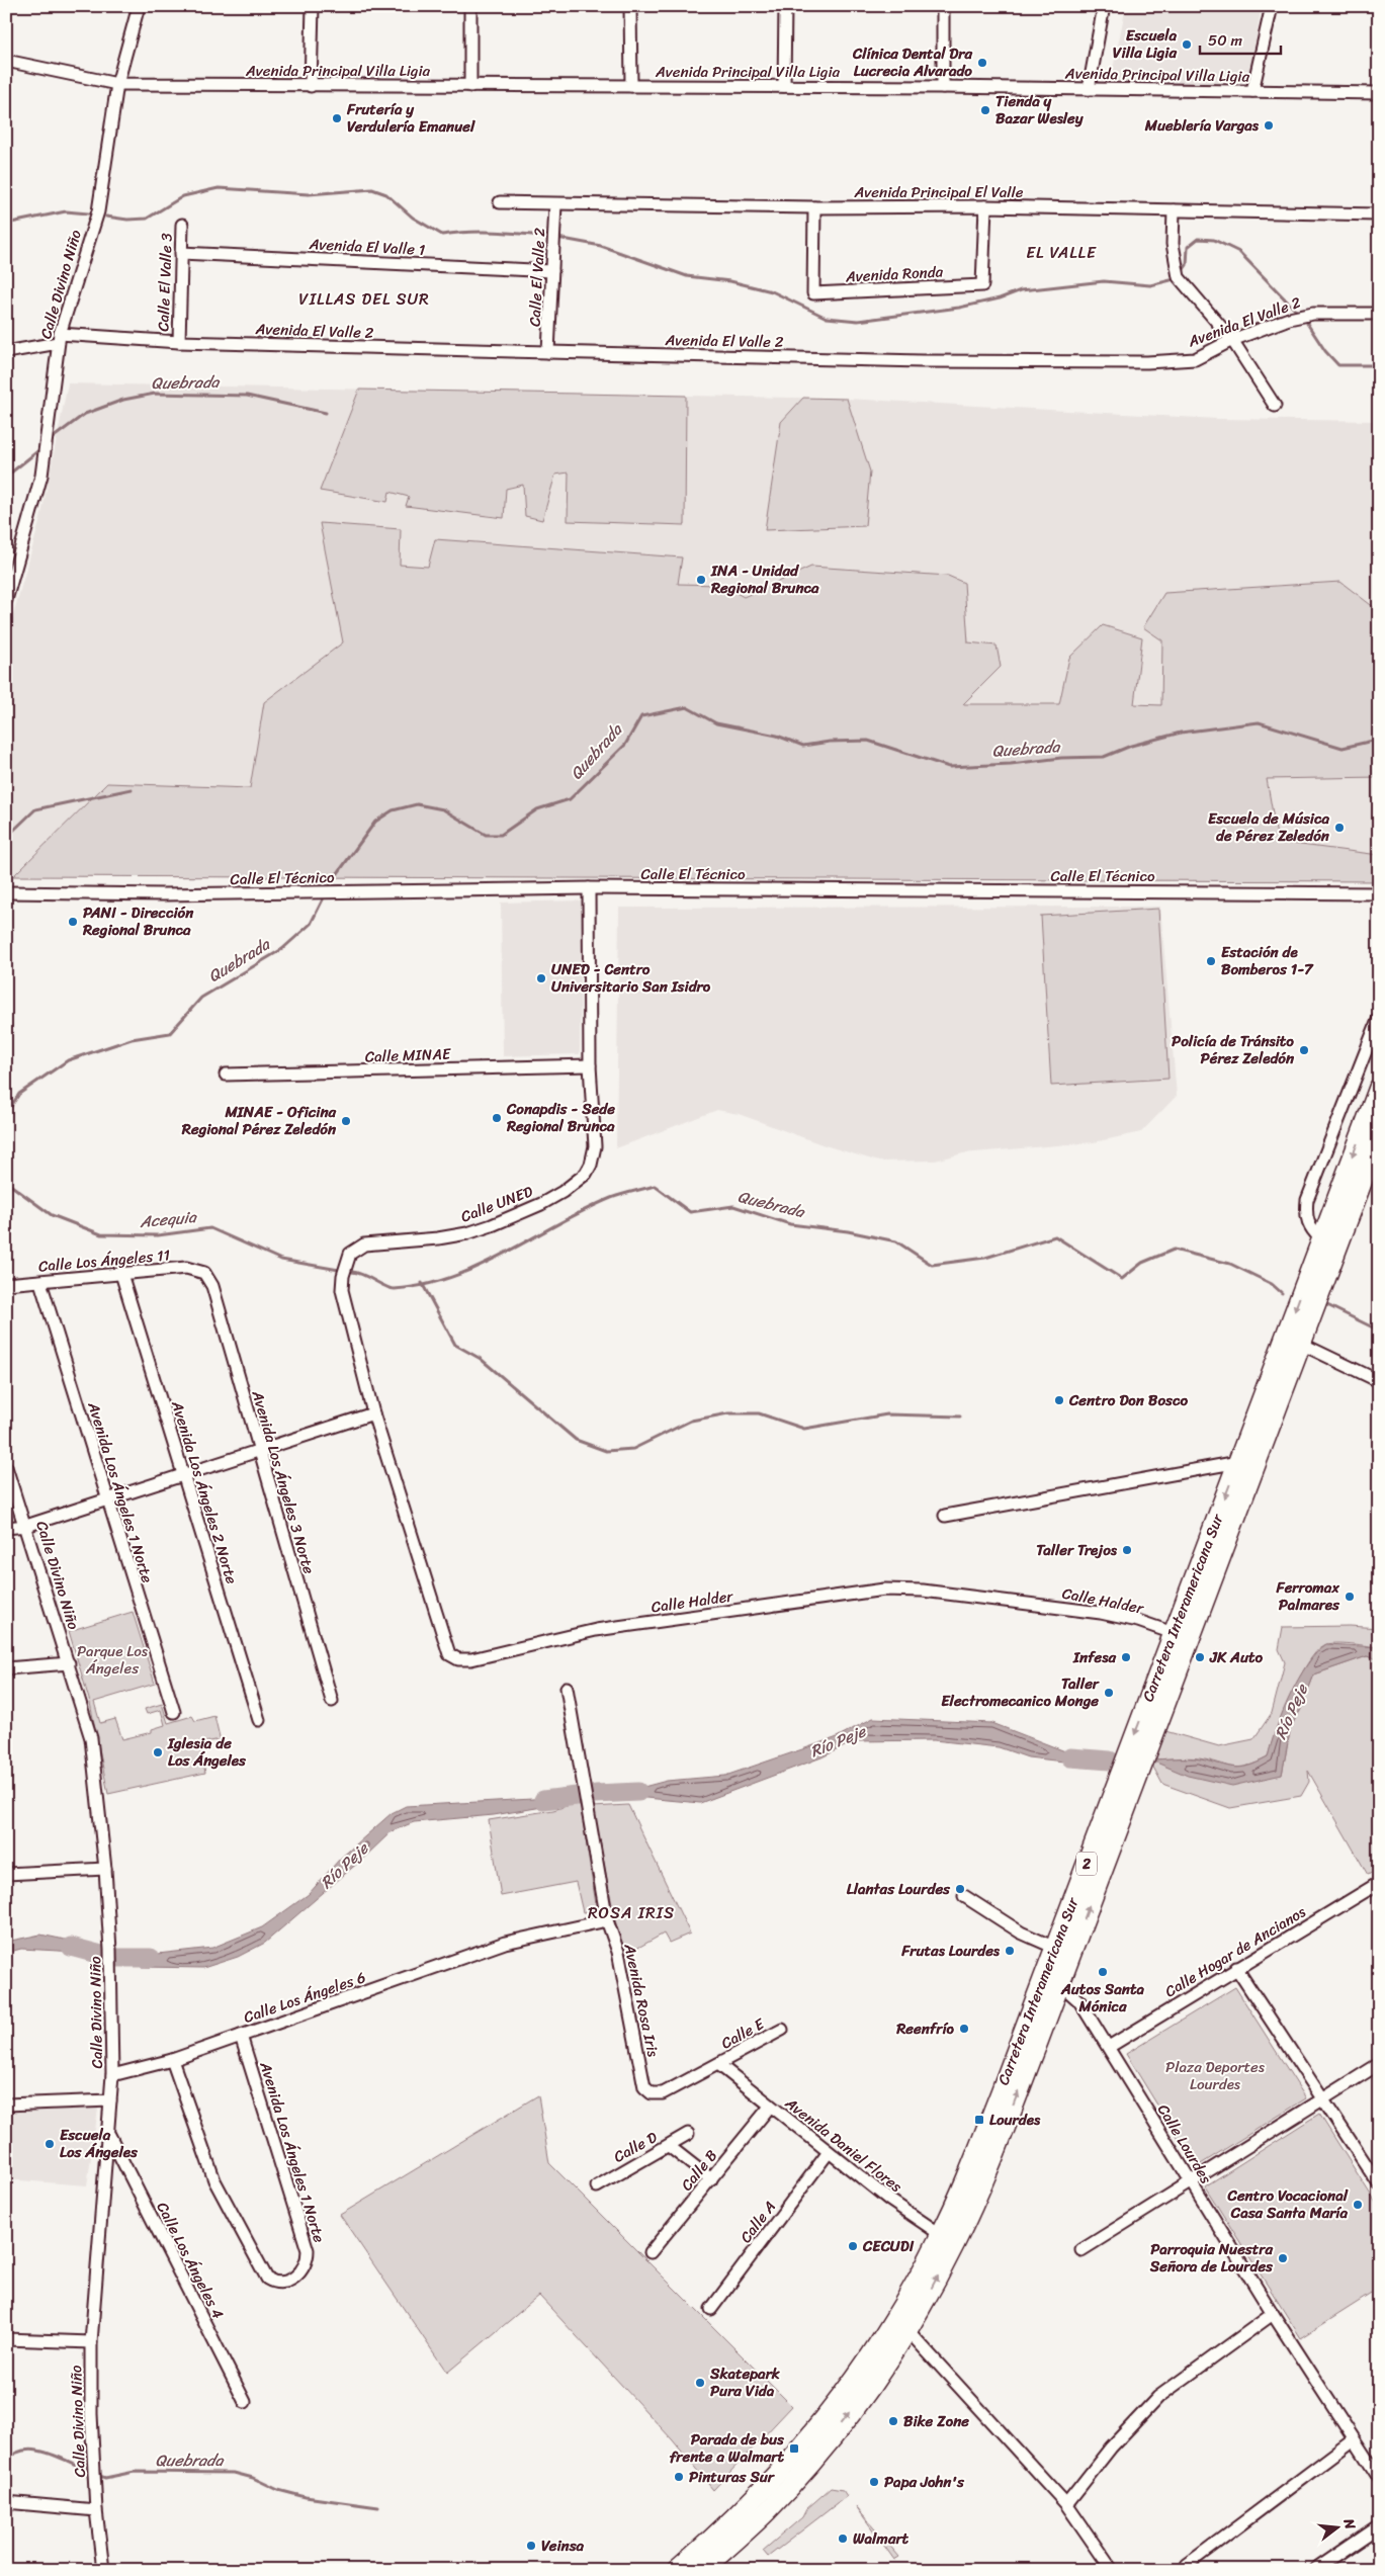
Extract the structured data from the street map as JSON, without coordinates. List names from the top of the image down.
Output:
{
  "streets": {
    "highway": ["Carretera Interamericana Sur", "2"],
    "street": [
      "Avenida Principal Villa Ligia",
      "Avenida Principal El Valle",
      "Avenida El Valle 1",
      "Avenida Ronda",
      "Calle El Valle 2",
      "Calle El Valle 3",
      "Calle Divino Niño",
      "Avenida El Valle 2",
      "Calle El Técnico",
      "Calle MINAE",
      "Calle UNED",
      "Calle Los Ángeles 11",
      "Avenida Los Ángeles 3 Norte",
      "Avenida Los Ángeles 1 Norte",
      "Avenida Los Ángeles 2 Norte",
      "Calle Halder",
      "Calle Hogar de Ancianos",
      "Calle Los Ángeles 6",
      "Avenida Rosa Iris",
      "Calle E",
      "Calle Lourdes",
      "Avenida Daniel Flores",
      "Calle D",
      "Calle B",
      "Calle A",
      "Calle Los Ángeles 4"
    ]
  },
  "crossings": [
    ["Avenida Principal Villa Ligia", "Calle Divino Niño"],
    ["Avenida Principal El Valle", "Avenida Ronda"],
    ["Avenida Principal El Valle", "Calle El Valle 2"],
    ["Avenida El Valle 1", "Calle El Valle 2"],
    ["Avenida El Valle 1", "Calle El Valle 3"],
    ["Calle El Valle 2", "Avenida El Valle 2"],
    ["Calle El Valle 3", "Avenida El Valle 2"],
    ["Calle Divino Niño", "Avenida El Valle 2"],
    ["Calle Divino Niño", "Calle Los Ángeles 6"],
    ["Calle Divino Niño", "Calle Los Ángeles 4"],
    ["Calle El Técnico", "Calle UNED"],
    ["Calle MINAE", "Calle UNED"],
    ["Calle UNED", "Calle Halder"],
    ["Calle Los Ángeles 11", "Avenida Los Ángeles 3 Norte"],
    ["Calle Los Ángeles 11", "Avenida Los Ángeles 1 Norte"],
    ["Calle Los Ángeles 11", "Avenida Los Ángeles 2 Norte"],
    ["Avenida Los Ángeles 1 Norte", "Calle Los Ángeles 6"],
    ["Calle Halder", "Carretera Interamericana Sur"],
    ["Carretera Interamericana Sur", "Calle Lourdes"],
    ["Carretera Interamericana Sur", "Avenida Daniel Flores"],
    ["Calle Hogar de Ancianos", "Calle Lourdes"],
    ["Calle Los Ángeles 6", "Avenida Rosa Iris"],
    ["Avenida Rosa Iris", "Calle E"],
    ["Avenida Rosa Iris", "Avenida Daniel Flores"],
    ["Calle E", "Avenida Daniel Flores"],
    ["Avenida Daniel Flores", "Calle B"],
    ["Avenida Daniel Flores", "Calle A"]
  ],
  "districts": ["EL VALLE", "VILLAS DEL SUR", "ROSA IRIS"],
  "water": ["Quebrada", "Acequia", "Río Peje"],
  "parks": ["Parque Los Ángeles", "Plaza Deportes Lourdes"],
  "places": {
    "other": [
      "Escuela Villa Ligia",
      "Clínica Dental Dra Lucrecia Alvarado",
      "Tienda y Bazar Wesley",
      "Frutería y Verdulería Emanuel",
      "Mueblería Vargas",
      "INA - Unidad Regional Brunca",
      "Escuela de Música de Pérez Zeledón",
      "PANI - Dirección Regional Brunca",
      "Estación de Bomberos 1-7",
      "UNED - Centro Universitario San Isidro",
      "Policía de Tránsito Pérez Zeledón",
      "Conapdis - Sede Regional Brunca",
      "MINAE - Oficina Regional Pérez Zeledón",
      "Centro Don Bosco",
      "Taller Trejos",
      "Ferromax Palmares",
      "Infesa",
      "JK Auto",
      "Taller Electromecanico Monge",
      "Iglesia de Los Ángeles",
      "Llantas Lourdes",
      "Frutas Lourdes",
      "Autos Santa Mónica",
      "Reenfrío",
      "Escuela Los Ángeles",
      "Centro Vocacional Casa Santa María",
      "CECUDI",
      "Parroquia Nuestra Señora de Lourdes",
      "Skatepark Pura Vida",
      "Bike Zone",
      "Pinturas Sur",
      "Papa John's",
      "Walmart",
      "Veinsa"
    ],
    "transit": ["Lourdes", "Parada de bus frente a Walmart"]
  },
  "scale_bar": "50 m",
  "north": "right"
}
